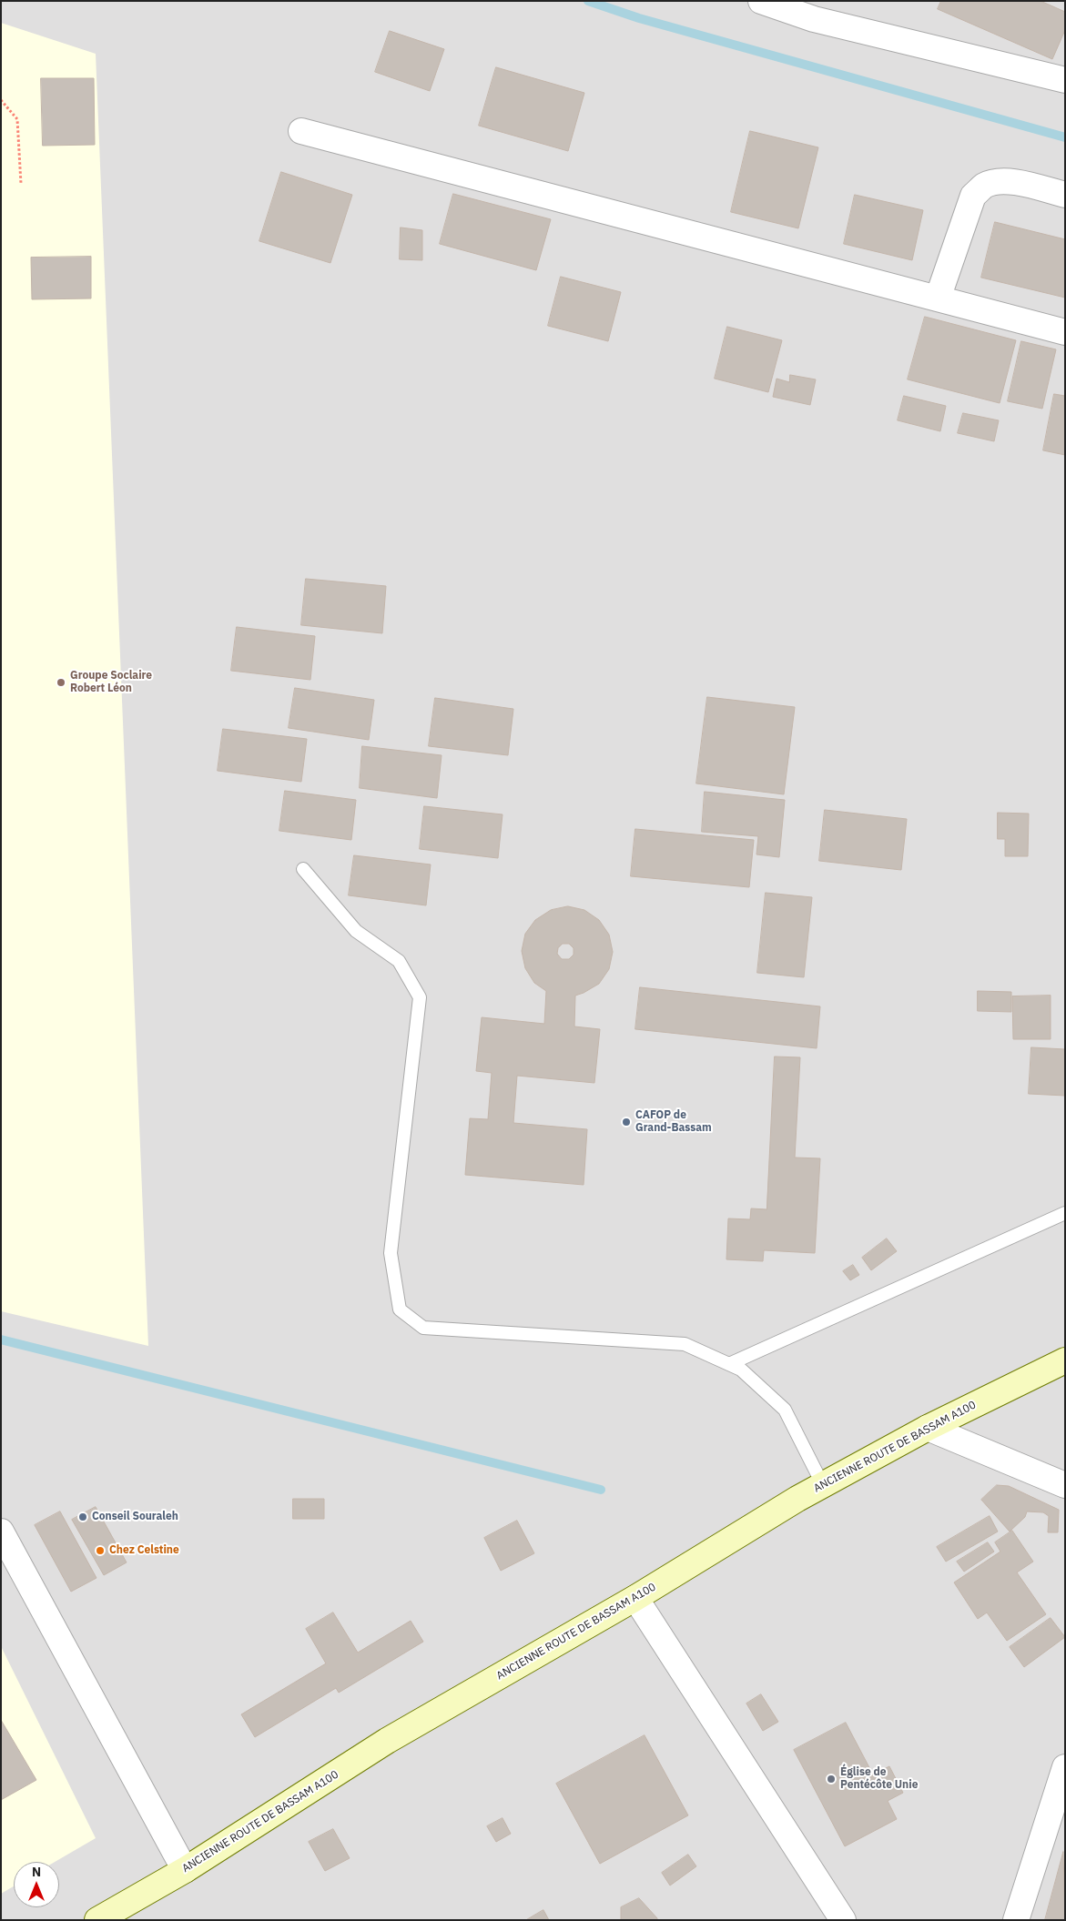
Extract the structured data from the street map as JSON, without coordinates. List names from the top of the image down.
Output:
{
  "streets": {
    "main road": ["ANCIENNE ROUTE DE BASSAM A100"]
  },
  "places": [
    "Groupe Soclaire Robert Léon",
    "CAFOP de Grand-Bassam",
    "Conseil Souraleh",
    "Chez Celstine",
    "Église de Pentécôte Unie"
  ],
  "north": "top"
}
